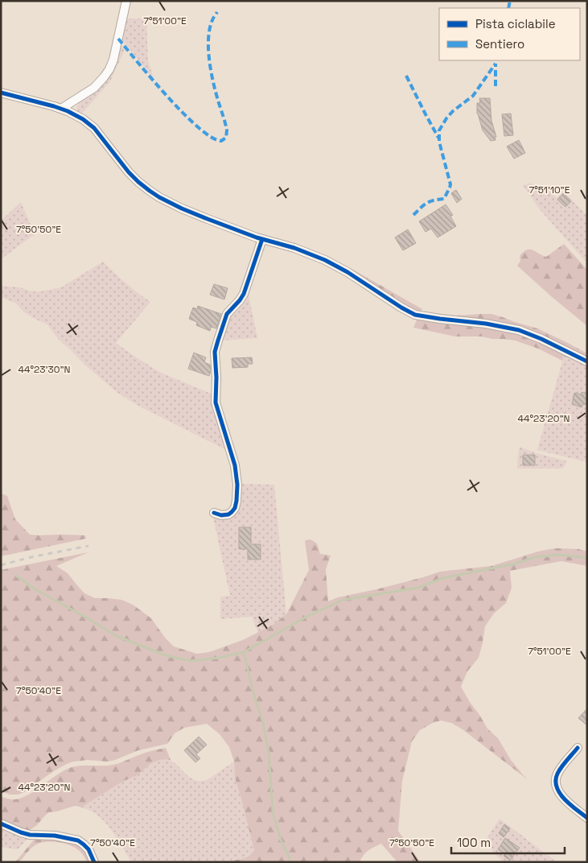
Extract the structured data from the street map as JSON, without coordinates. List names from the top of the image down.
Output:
{
  "legend": ["Pista ciclabile", "Sentiero"],
  "scale_bar": "100 m",
  "coordinates": [
    "7°51'00\"E",
    "7°51'10\"E",
    "7°50'50\"E",
    "44°23'30\"N",
    "44°23'20\"N",
    "7°50'40\"E"
  ]
}
